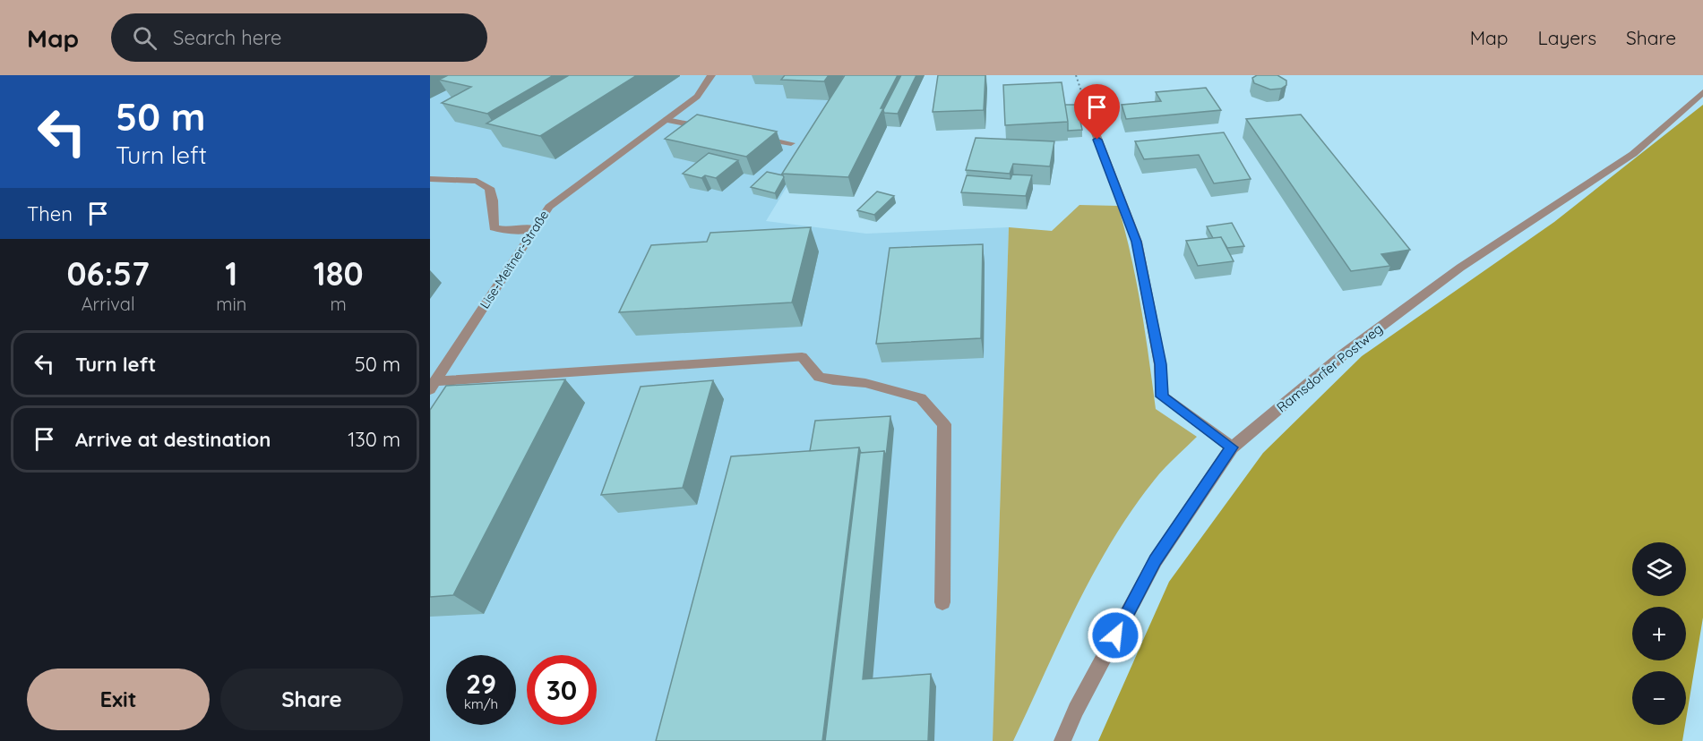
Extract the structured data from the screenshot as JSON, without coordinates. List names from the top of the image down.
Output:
{
  "streets": {
    "street": ["Lise-Meitner-Straße", "Ramsdorfer Postweg"]
  },
  "page": {
    "header": "Map",
    "search": "Search here",
    "nav": ["Map", "Layers", "Share"],
    "turn": ["50 m", "Turn left"],
    "then": "Then",
    "eta": [
      "06:57",
      "Arrival",
      "1",
      "min",
      "180",
      "m"
    ],
    "list": [
      {
        "name": "Turn left",
        "value": "50 m"
      },
      {
        "name": "Arrive at destination",
        "value": "130 m"
      }
    ],
    "map_buttons": ["+", "−"],
    "speed": "29 km/h",
    "limit": "30",
    "buttons": ["Exit", "Share"]
  }
}
